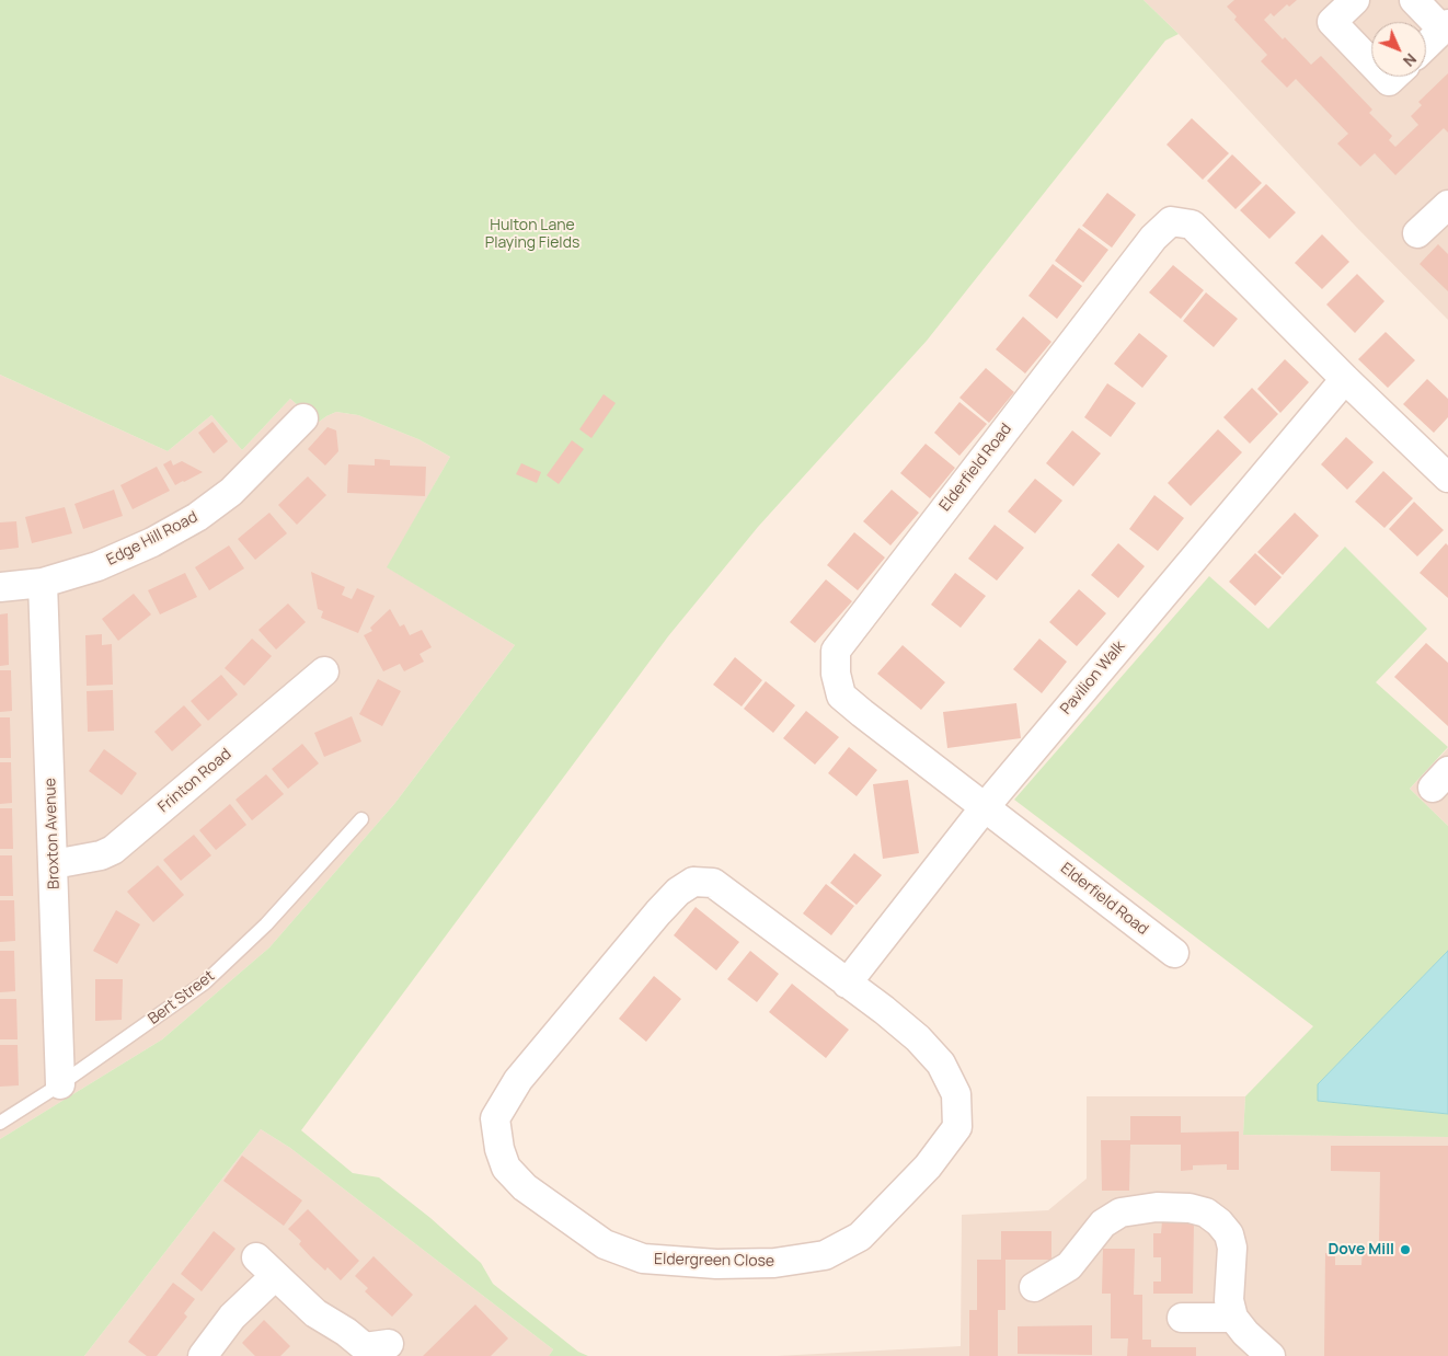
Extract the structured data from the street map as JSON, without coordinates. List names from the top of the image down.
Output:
{
  "streets": {
    "street": [
      "Elderfield Road",
      "Edge Hill Road",
      "Pavilion Walk",
      "Frinton Road",
      "Broxton Avenue",
      "Eldergreen Close"
    ],
    "lane": ["Bert Street"]
  },
  "crossings": [
    ["Elderfield Road", "Pavilion Walk"],
    ["Edge Hill Road", "Broxton Avenue"],
    ["Pavilion Walk", "Eldergreen Close"],
    ["Frinton Road", "Broxton Avenue"],
    ["Broxton Avenue", "Bert Street"]
  ],
  "parks": ["Hulton Lane Playing Fields"],
  "places": ["Dove Mill"],
  "north": "bottom right"
}
